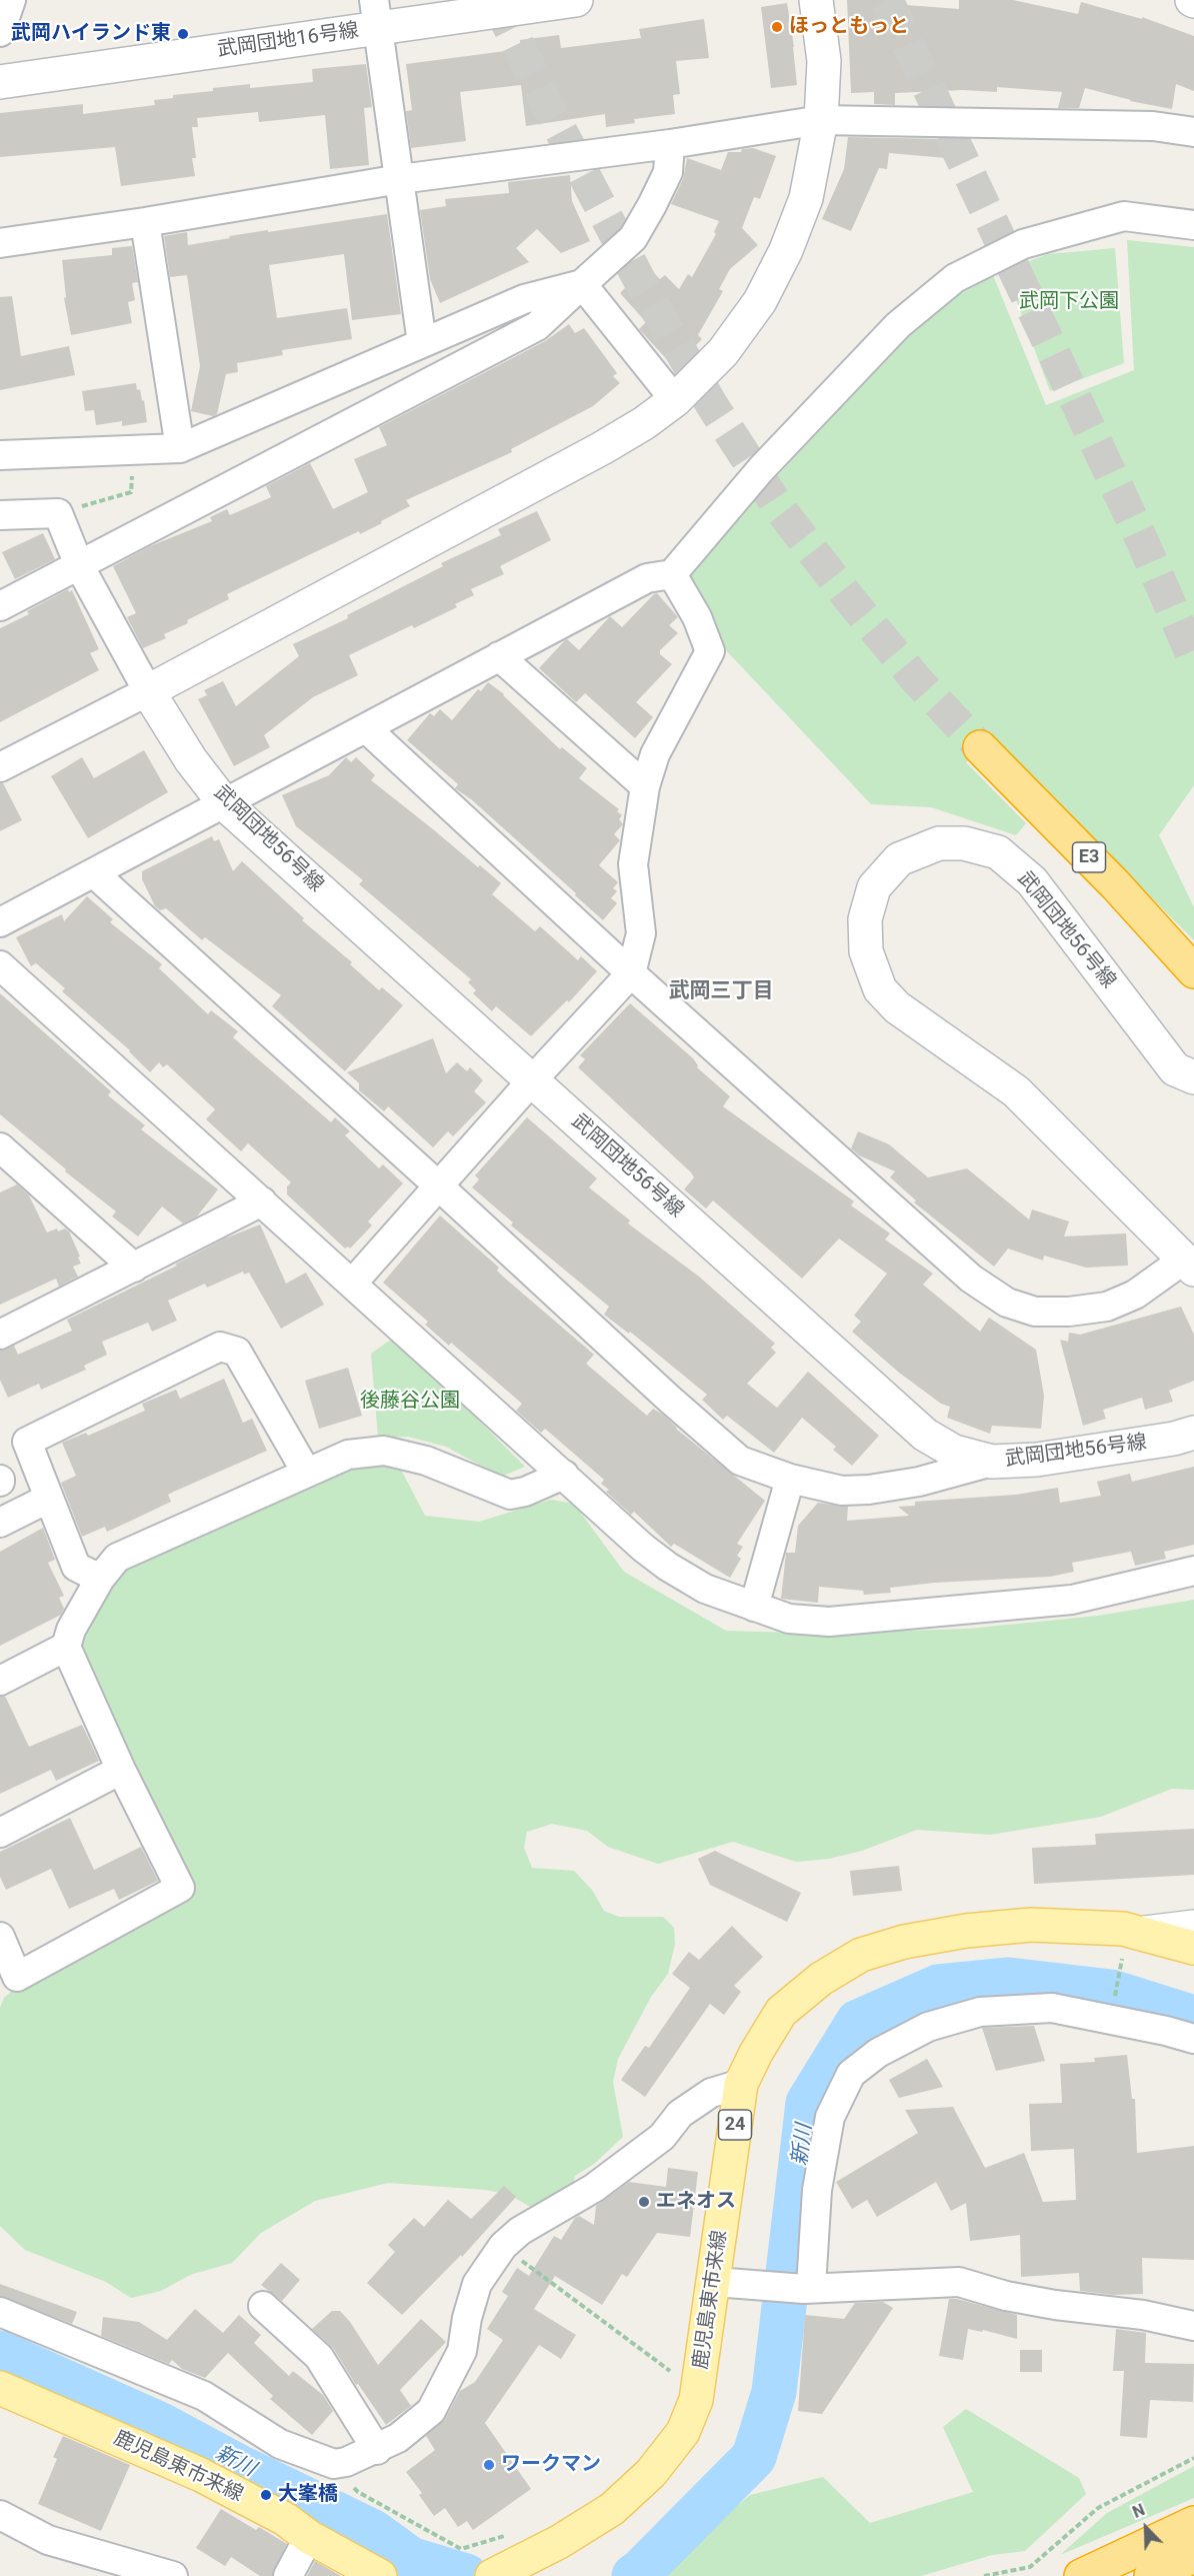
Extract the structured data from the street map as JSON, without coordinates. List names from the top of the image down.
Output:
{
  "streets": {
    "highway": ["E3"],
    "main road": ["24", "鹿児島東市来線"],
    "street": ["武岡団地16号線", "武岡団地56号線"]
  },
  "districts": ["武岡三丁目"],
  "water": ["新川"],
  "parks": ["武岡下公園", "後藤谷公園"],
  "places": [
    "ほっともっと",
    "武岡ハイランド東",
    "エネオス",
    "ワークマン",
    "大峯橋"
  ],
  "north": "top left"
}
